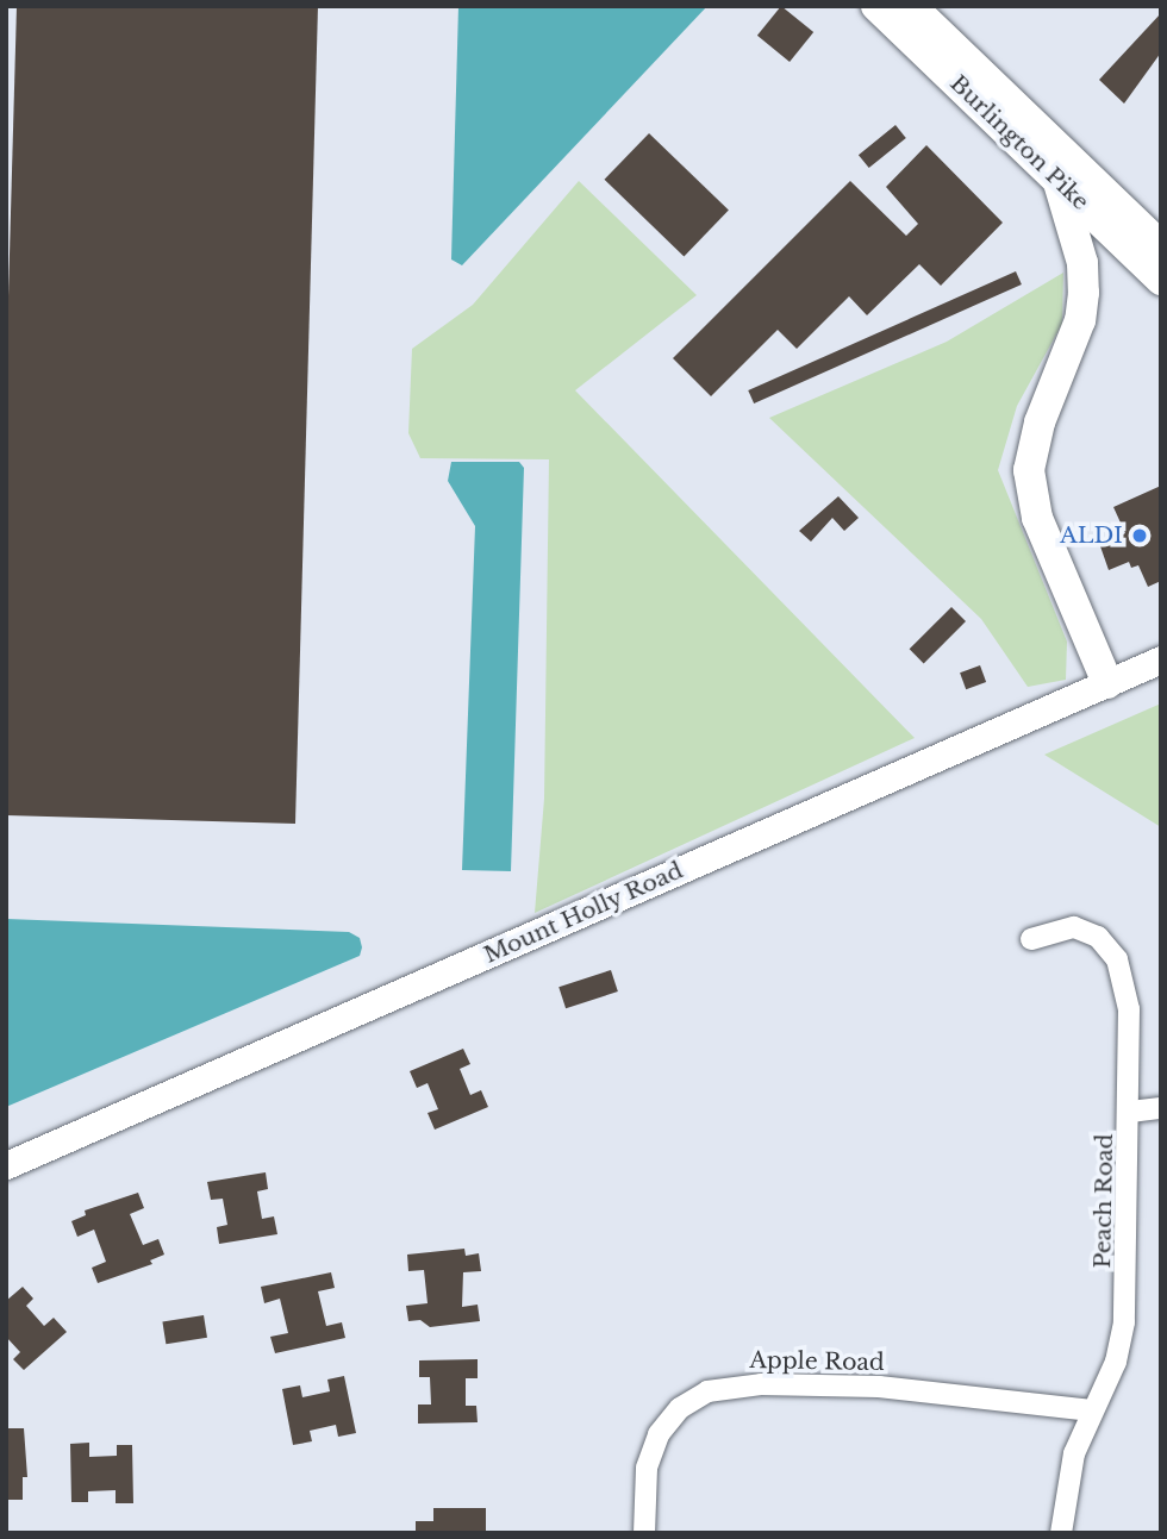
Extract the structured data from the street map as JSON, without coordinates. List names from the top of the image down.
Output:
{
  "streets": {
    "highway": ["Burlington Pike"],
    "main road": ["Mount Holly Road"],
    "street": ["Peach Road", "Apple Road"]
  },
  "crossings": [
    ["Peach Road", "Apple Road"]
  ],
  "places": ["ALDI"]
}
